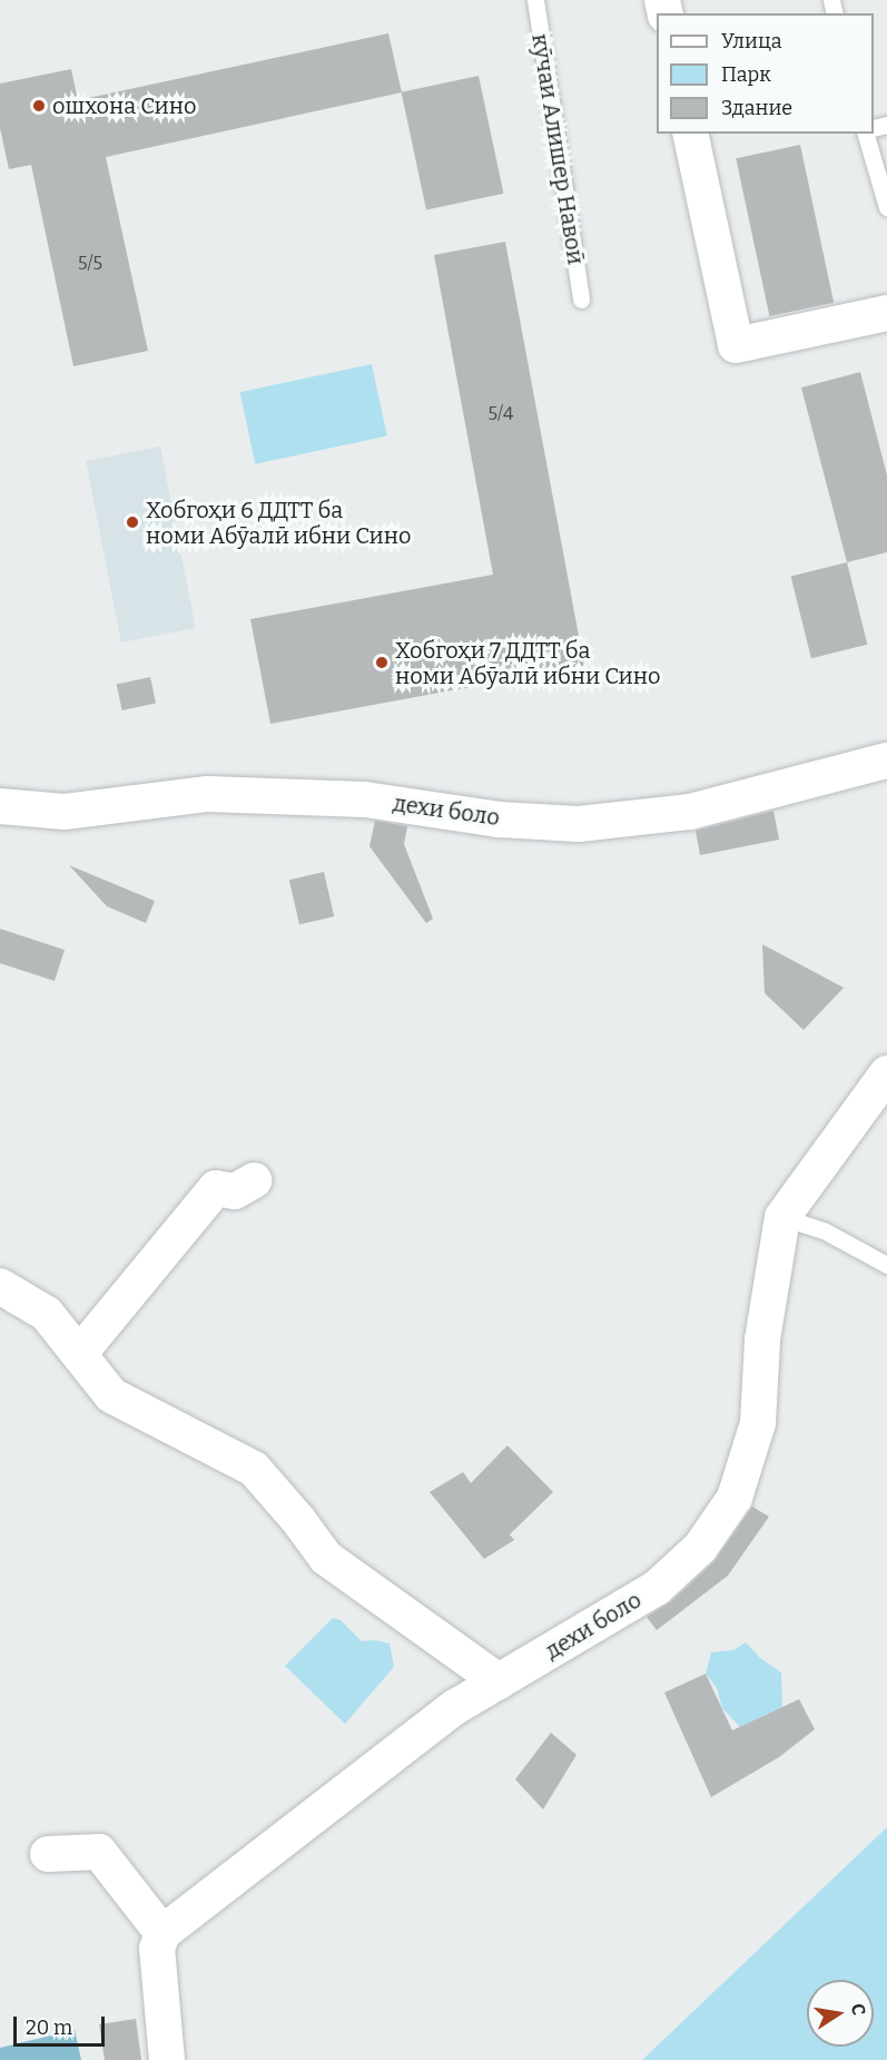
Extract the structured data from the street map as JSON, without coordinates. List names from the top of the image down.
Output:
{
  "streets": {
    "street": ["дехи боло"],
    "lane": ["кӯчаи Алишер Навоӣ"]
  },
  "places": ["ошхона Сино", "Хобгоҳи 6 ДДТТ ба номи Абӯалӣ ибни Сино", "Хобгоҳи 7 ДДТТ ба номи Абӯалӣ ибни Сино"],
  "house_numbers": ["5/5", "5/4"],
  "legend": ["Улица", "Парк", "Здание"],
  "scale_bar": "20 m",
  "north": "right"
}
